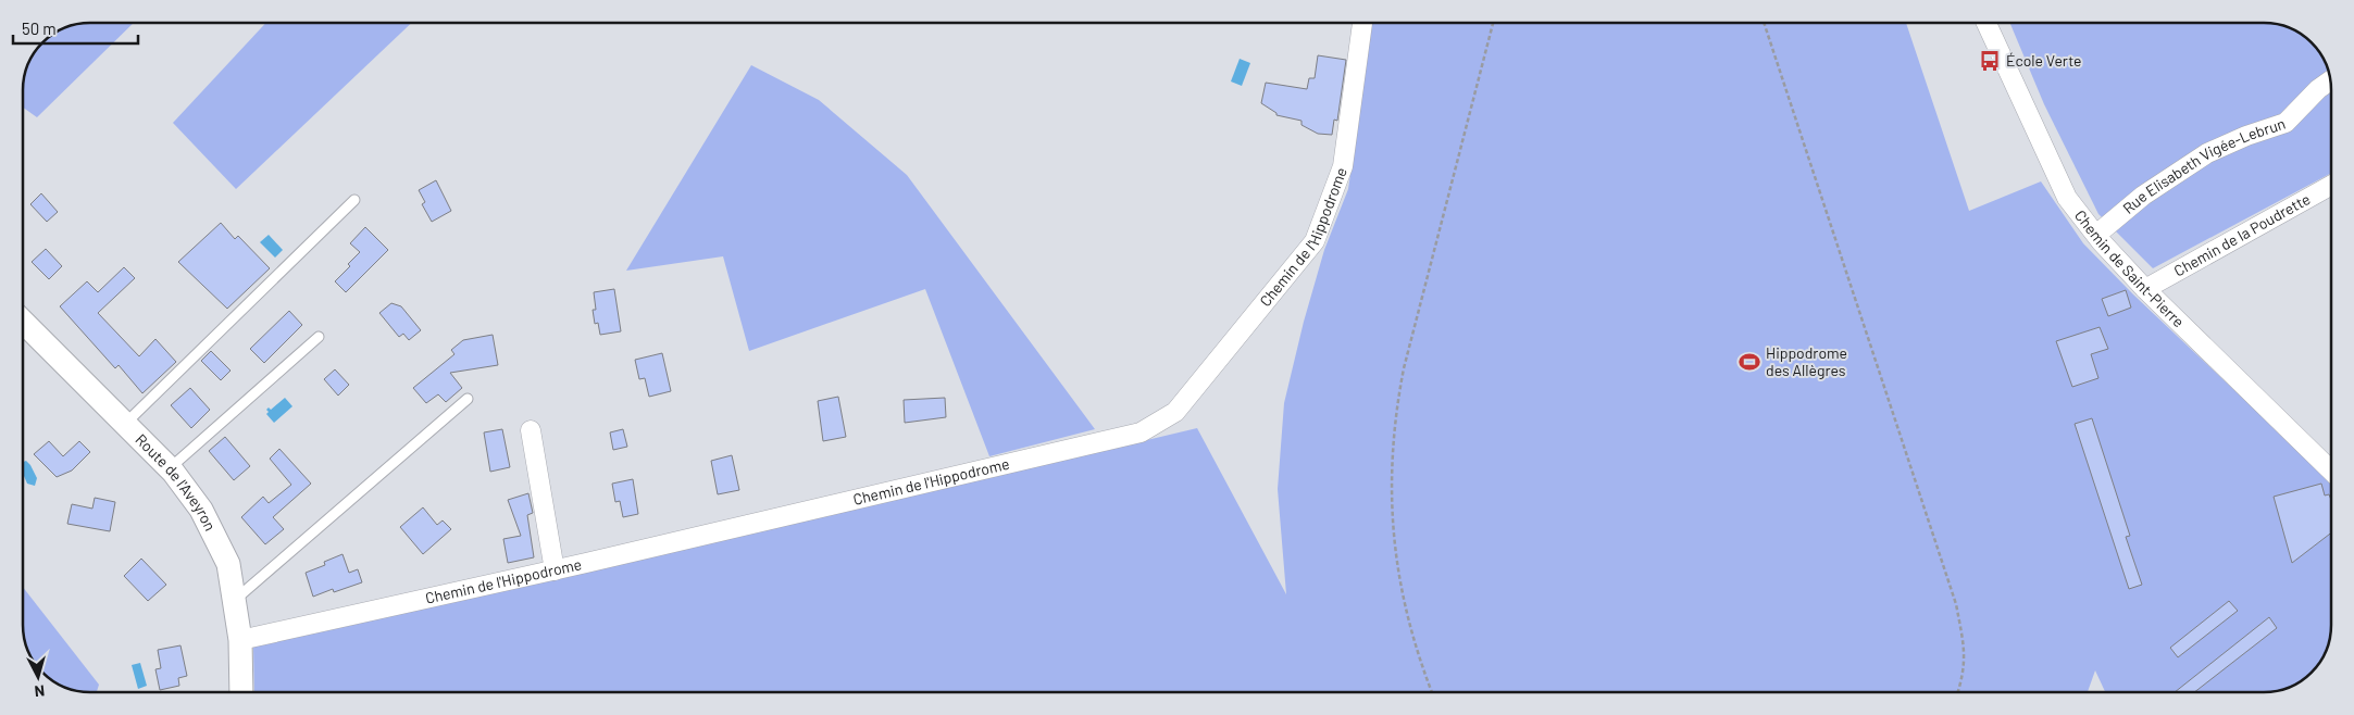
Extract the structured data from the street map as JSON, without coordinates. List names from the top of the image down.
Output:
{
  "streets": {
    "street": [
      "Rue Elisabeth Vigée-Lebrun",
      "Chemin de la Poudrette",
      "Chemin de l'Hippodrome",
      "Chemin de Saint-Pierre",
      "Route de l'Aveyron"
    ]
  },
  "crossings": [
    ["Rue Elisabeth Vigée-Lebrun", "Chemin de Saint-Pierre"],
    ["Chemin de la Poudrette", "Chemin de Saint-Pierre"],
    ["Chemin de l'Hippodrome", "Route de l'Aveyron"]
  ],
  "places": {
    "bus stop": ["École Verte"],
    "sports": ["Hippodrome des Allègres"]
  },
  "scale_bar": "50 m",
  "north": "bottom"
}
